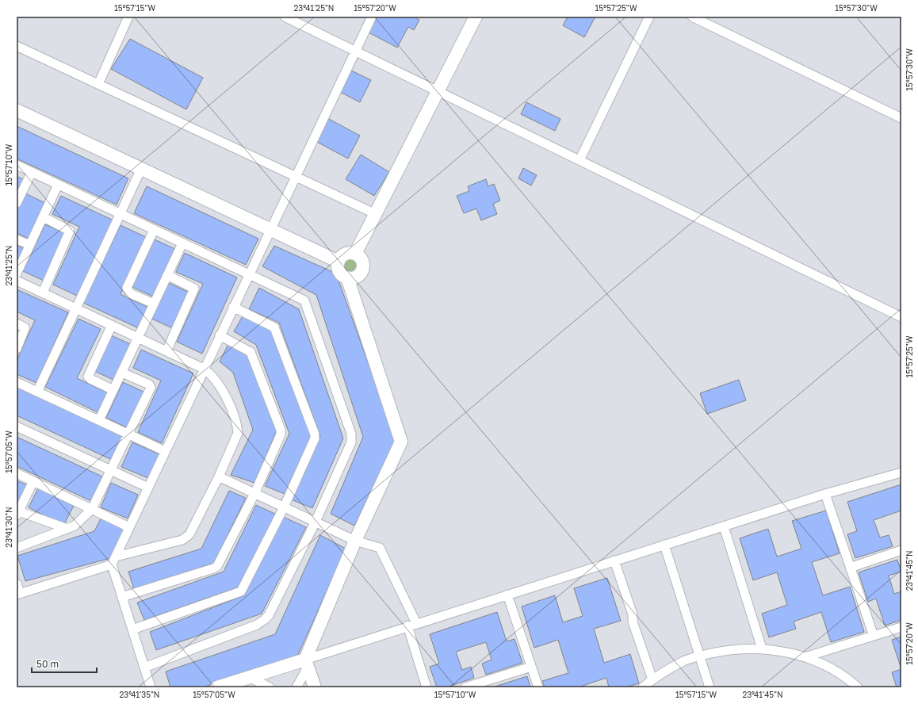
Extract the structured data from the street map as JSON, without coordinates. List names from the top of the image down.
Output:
{
  "scale_bar": "50 m",
  "coordinates": [
    "15°57'15\"W",
    "23°41'25\"N",
    "15°57'20\"W",
    "15°57'25\"W",
    "15°57'30\"W",
    "15°57'10\"W",
    "15°57'05\"W",
    "23°41'30\"N",
    "23°41'45\"N",
    "23°41'35\"N"
  ]
}
